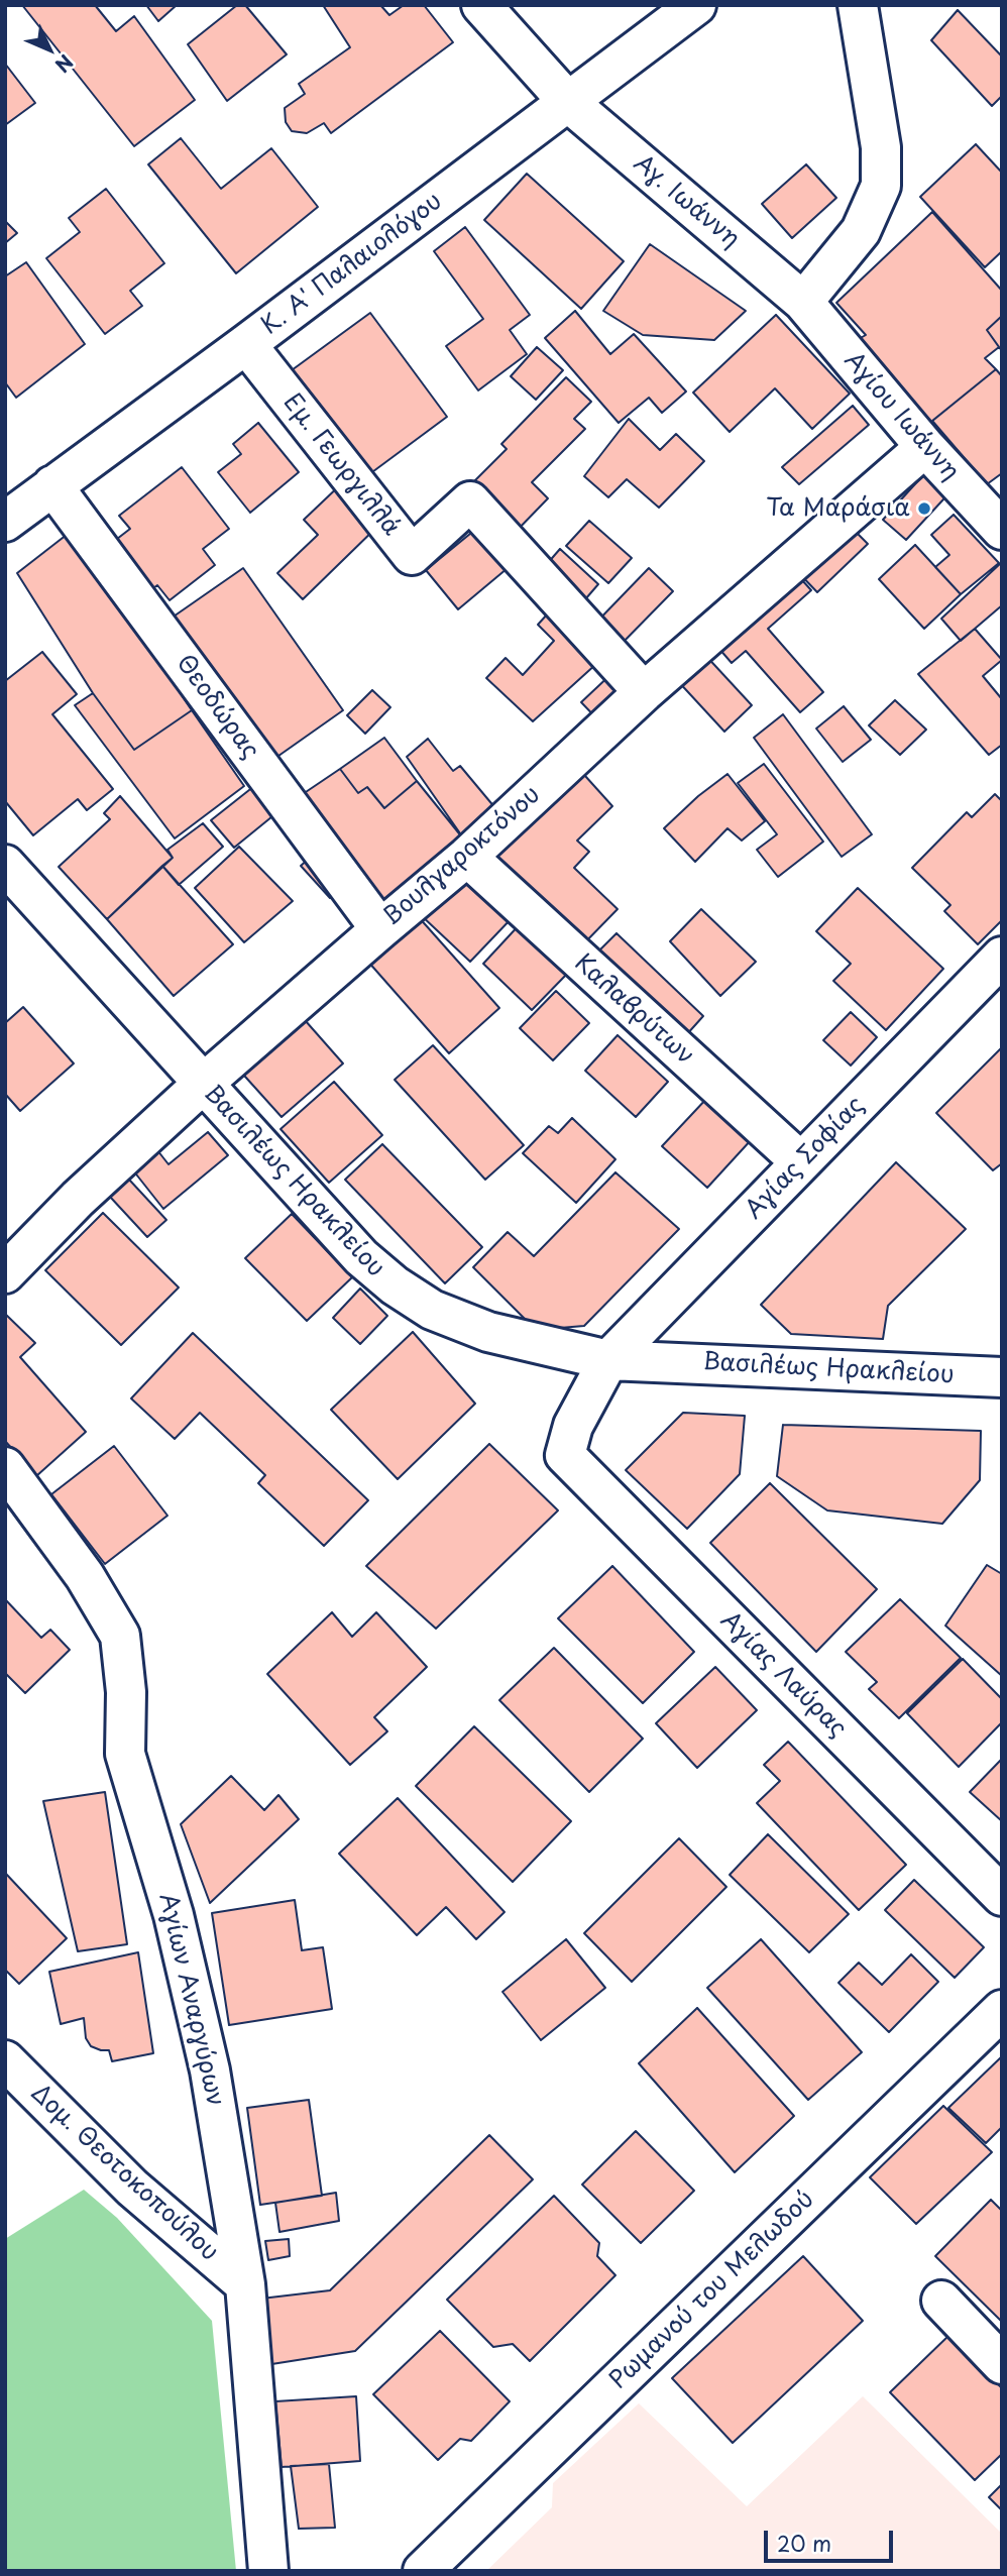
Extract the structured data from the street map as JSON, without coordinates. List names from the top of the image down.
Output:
{
  "streets": {
    "street": [
      "Αγ. Ιωάννη",
      "Κ. Α' Παλαιολόγου",
      "Αγίου Ιωάννη",
      "Εμ. Γεωργιλλά",
      "Θεοδώρας",
      "Βουλγαροκτόνου",
      "Καλαβρύτων",
      "Αγίας Σοφίας",
      "Βασιλέως Ηρακλείου",
      "Αγίας Λαύρας",
      "Αγίων Αναργύρων",
      "Δομ. Θεοτοκοπούλου",
      "Ρωμανού του Μελωδού"
    ]
  },
  "crossings": [
    ["Αγ. Ιωάννη", "Κ. Α' Παλαιολόγου"],
    ["Αγ. Ιωάννη", "Αγίου Ιωάννη"],
    ["Κ. Α' Παλαιολόγου", "Εμ. Γεωργιλλά"],
    ["Κ. Α' Παλαιολόγου", "Θεοδώρας"],
    ["Αγίου Ιωάννη", "Βουλγαροκτόνου"],
    ["Εμ. Γεωργιλλά", "Βουλγαροκτόνου"],
    ["Θεοδώρας", "Βουλγαροκτόνου"],
    ["Βουλγαροκτόνου", "Καλαβρύτων"],
    ["Βουλγαροκτόνου", "Βασιλέως Ηρακλείου"],
    ["Καλαβρύτων", "Αγίας Σοφίας"],
    ["Αγίας Σοφίας", "Βασιλέως Ηρακλείου"],
    ["Αγίας Σοφίας", "Αγίας Λαύρας"],
    ["Αγίων Αναργύρων", "Δομ. Θεοτοκοπούλου"]
  ],
  "places": ["Τα Μαράσια"],
  "scale_bar": "20 m",
  "north": "bottom right"
}
